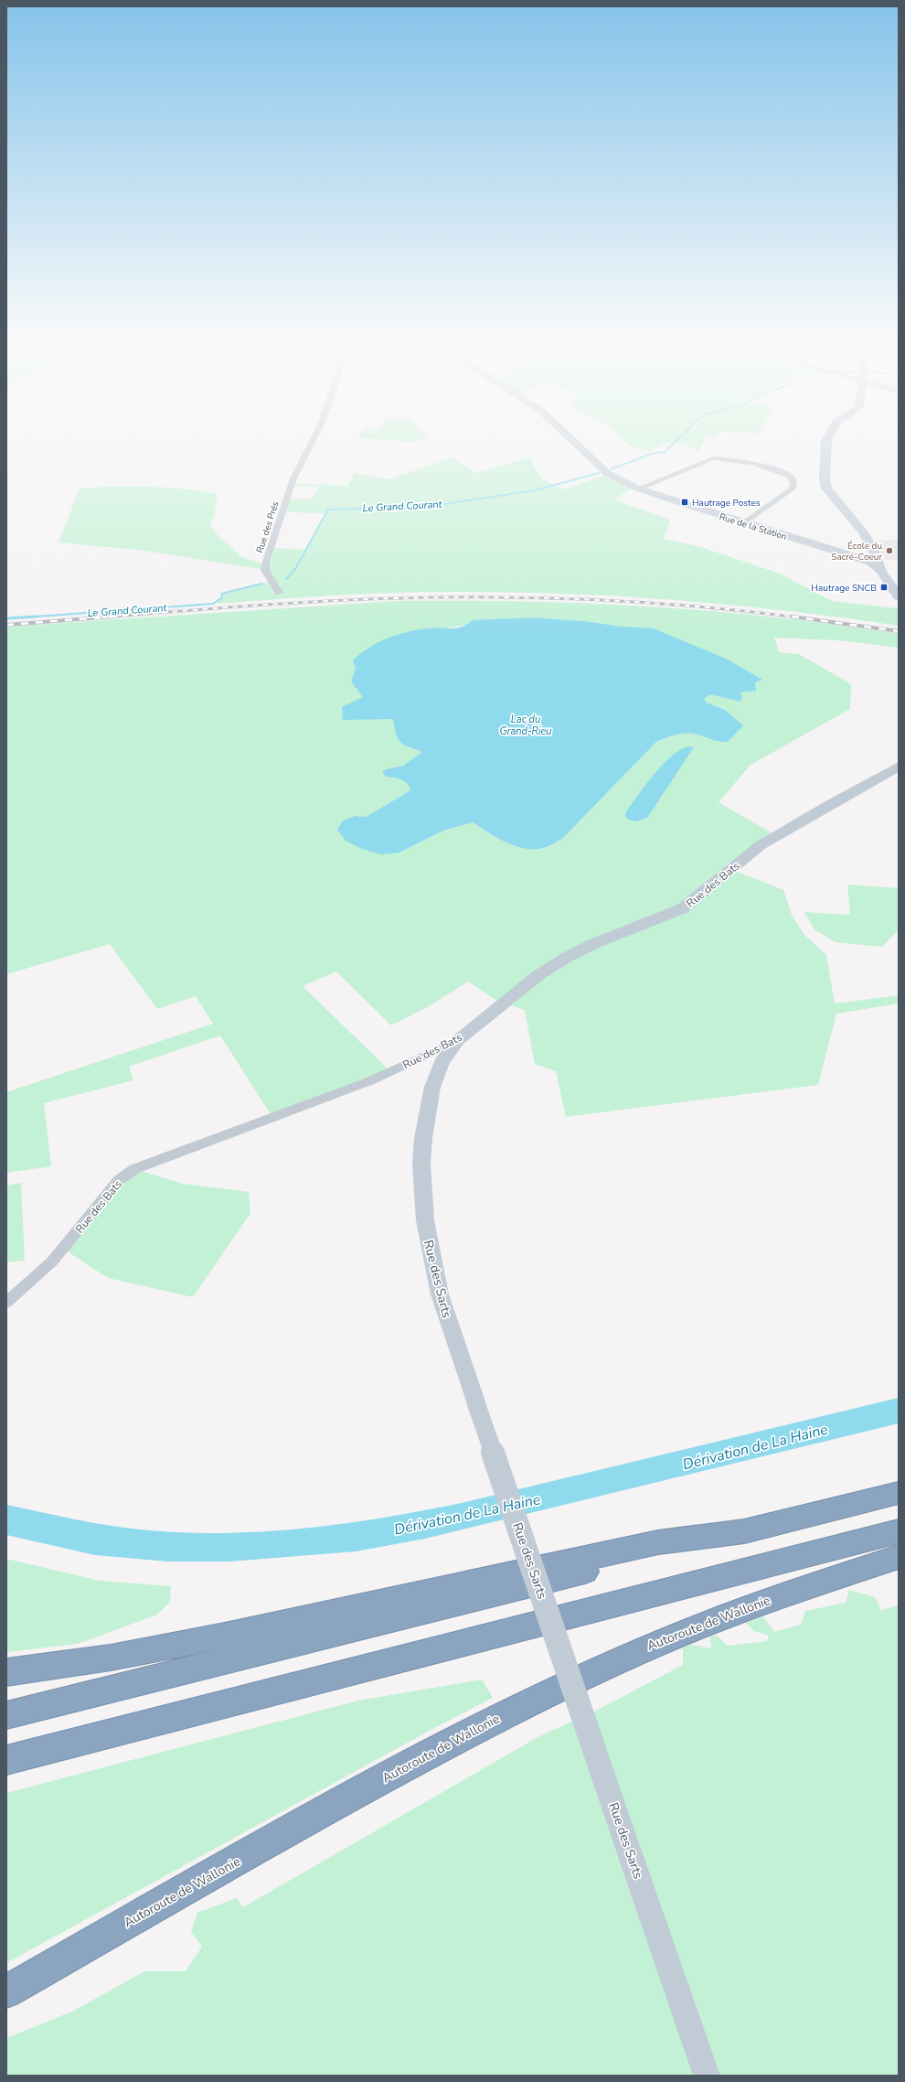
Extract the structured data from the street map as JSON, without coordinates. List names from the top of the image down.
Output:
{
  "streets": {
    "highway": ["Autoroute de Wallonie"],
    "street": [
      "Rue de la Station",
      "Rue des Prés",
      "Rue des Bats",
      "Rue des Sarts"
    ]
  },
  "crossings": [
    ["Rue des Bats", "Rue des Sarts"]
  ],
  "water": ["Le Grand Courant", "Lac du Grand-Rieu", "Dérivation de La Haine"],
  "places": {
    "transit": ["Hautrage Postes", "Hautrage SNCB"],
    "other": ["École du Sacré-Coeur"]
  }
}
